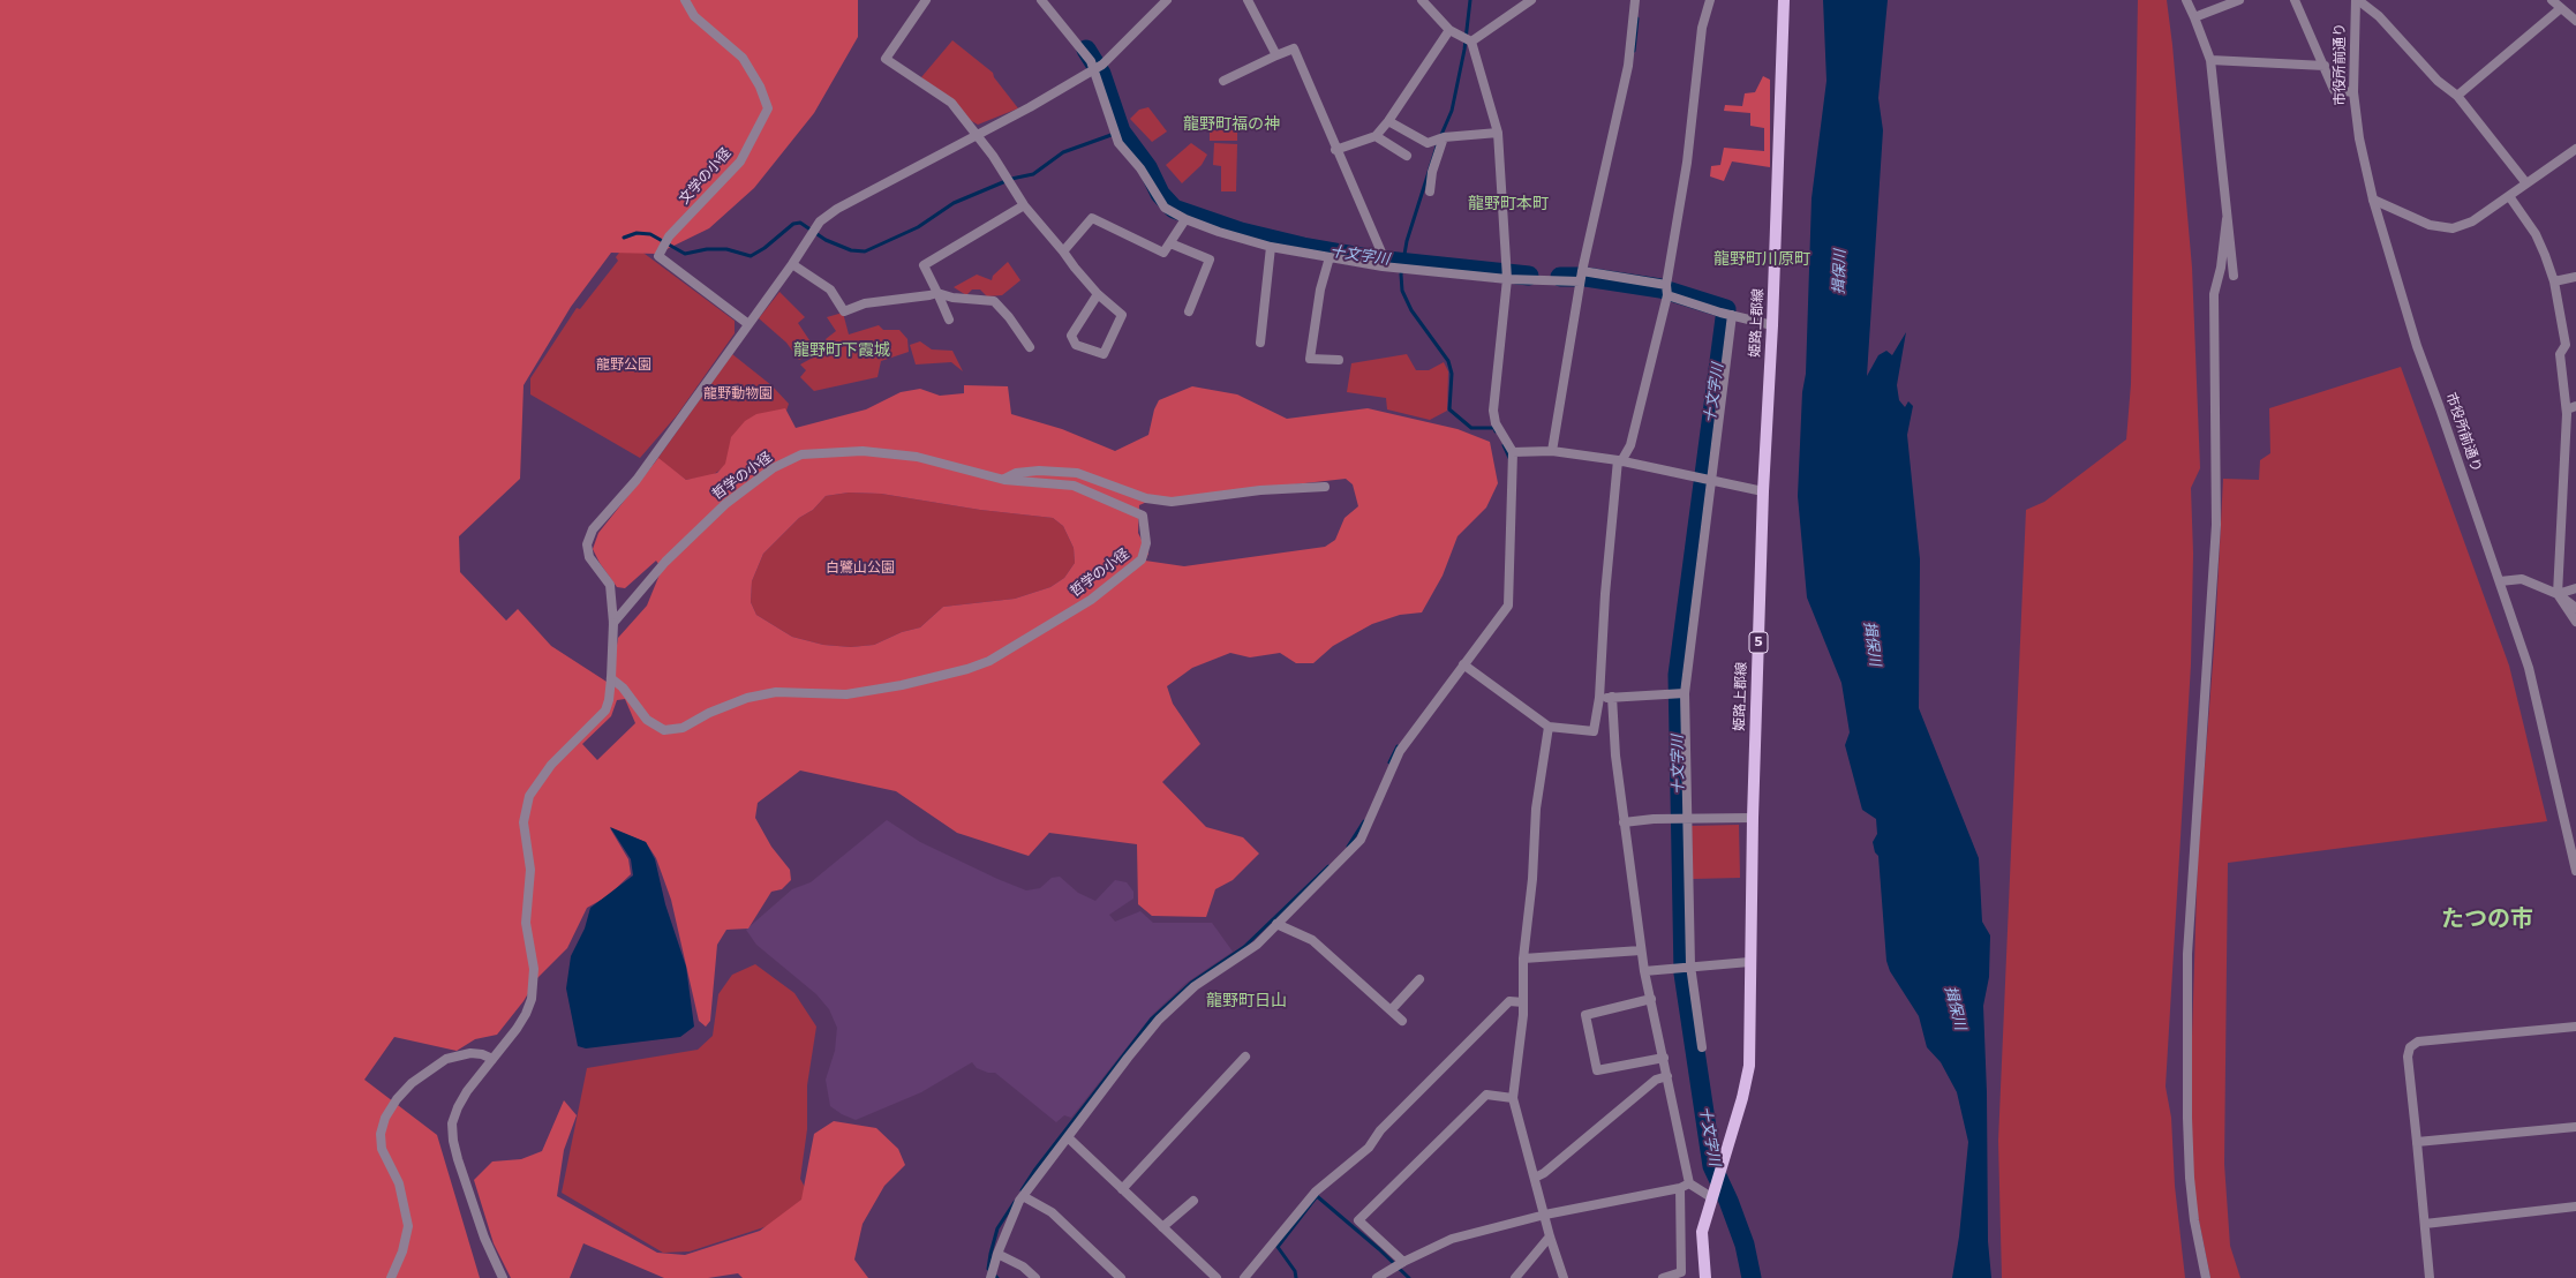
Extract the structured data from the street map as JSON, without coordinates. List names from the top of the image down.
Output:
{
  "streets": {
    "main road": ["姫路上郡線", "5"],
    "street": ["市役所前通り", "文学の小径", "哲学の小径"]
  },
  "districts": [
    "龍野町福の神",
    "龍野町本町",
    "龍野町川原町",
    "龍野町下霞城",
    "たつの市",
    "龍野町日山"
  ],
  "water": ["十文字川", "揖保川"],
  "parks": ["龍野公園", "龍野動物園", "白鷺山公園"]
}
